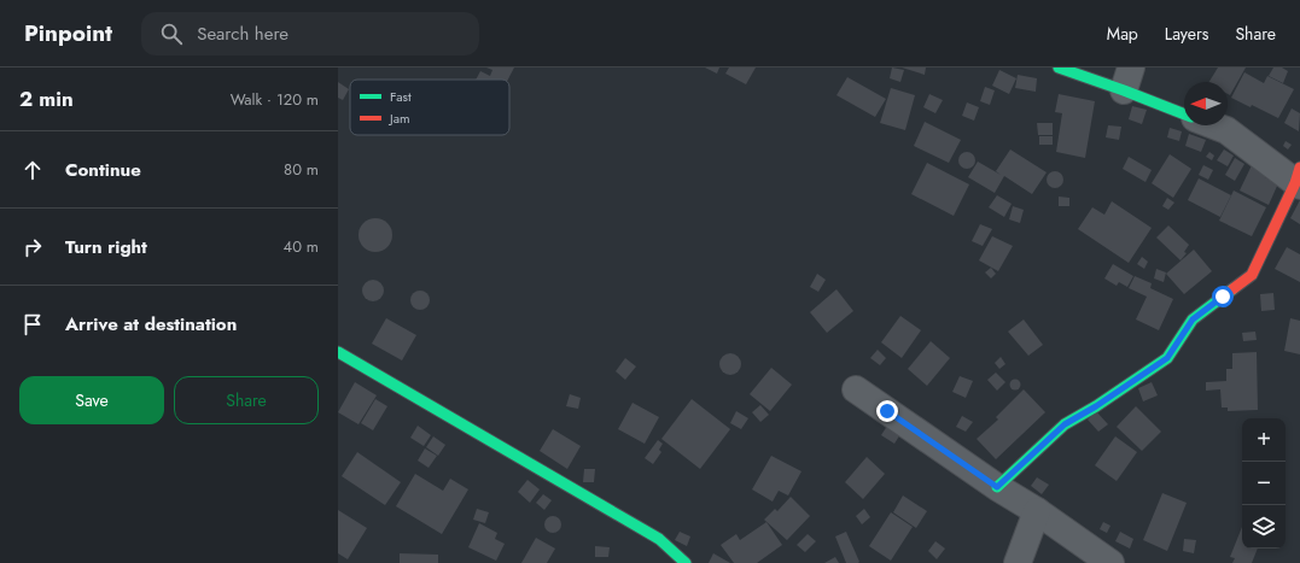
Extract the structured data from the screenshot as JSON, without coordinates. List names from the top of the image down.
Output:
{
  "legend": ["Fast", "Jam"],
  "north": "left",
  "page": {
    "header": "Pinpoint",
    "search": "Search here",
    "nav": ["Map", "Layers", "Share"],
    "heading": ["2 min", "Walk · 120 m"],
    "list": [
      ["Continue", "80 m"],
      ["Turn right", "40 m"],
      "Arrive at destination"
    ],
    "buttons": ["Save", "Share"],
    "map_buttons": ["+", "−"]
  }
}
